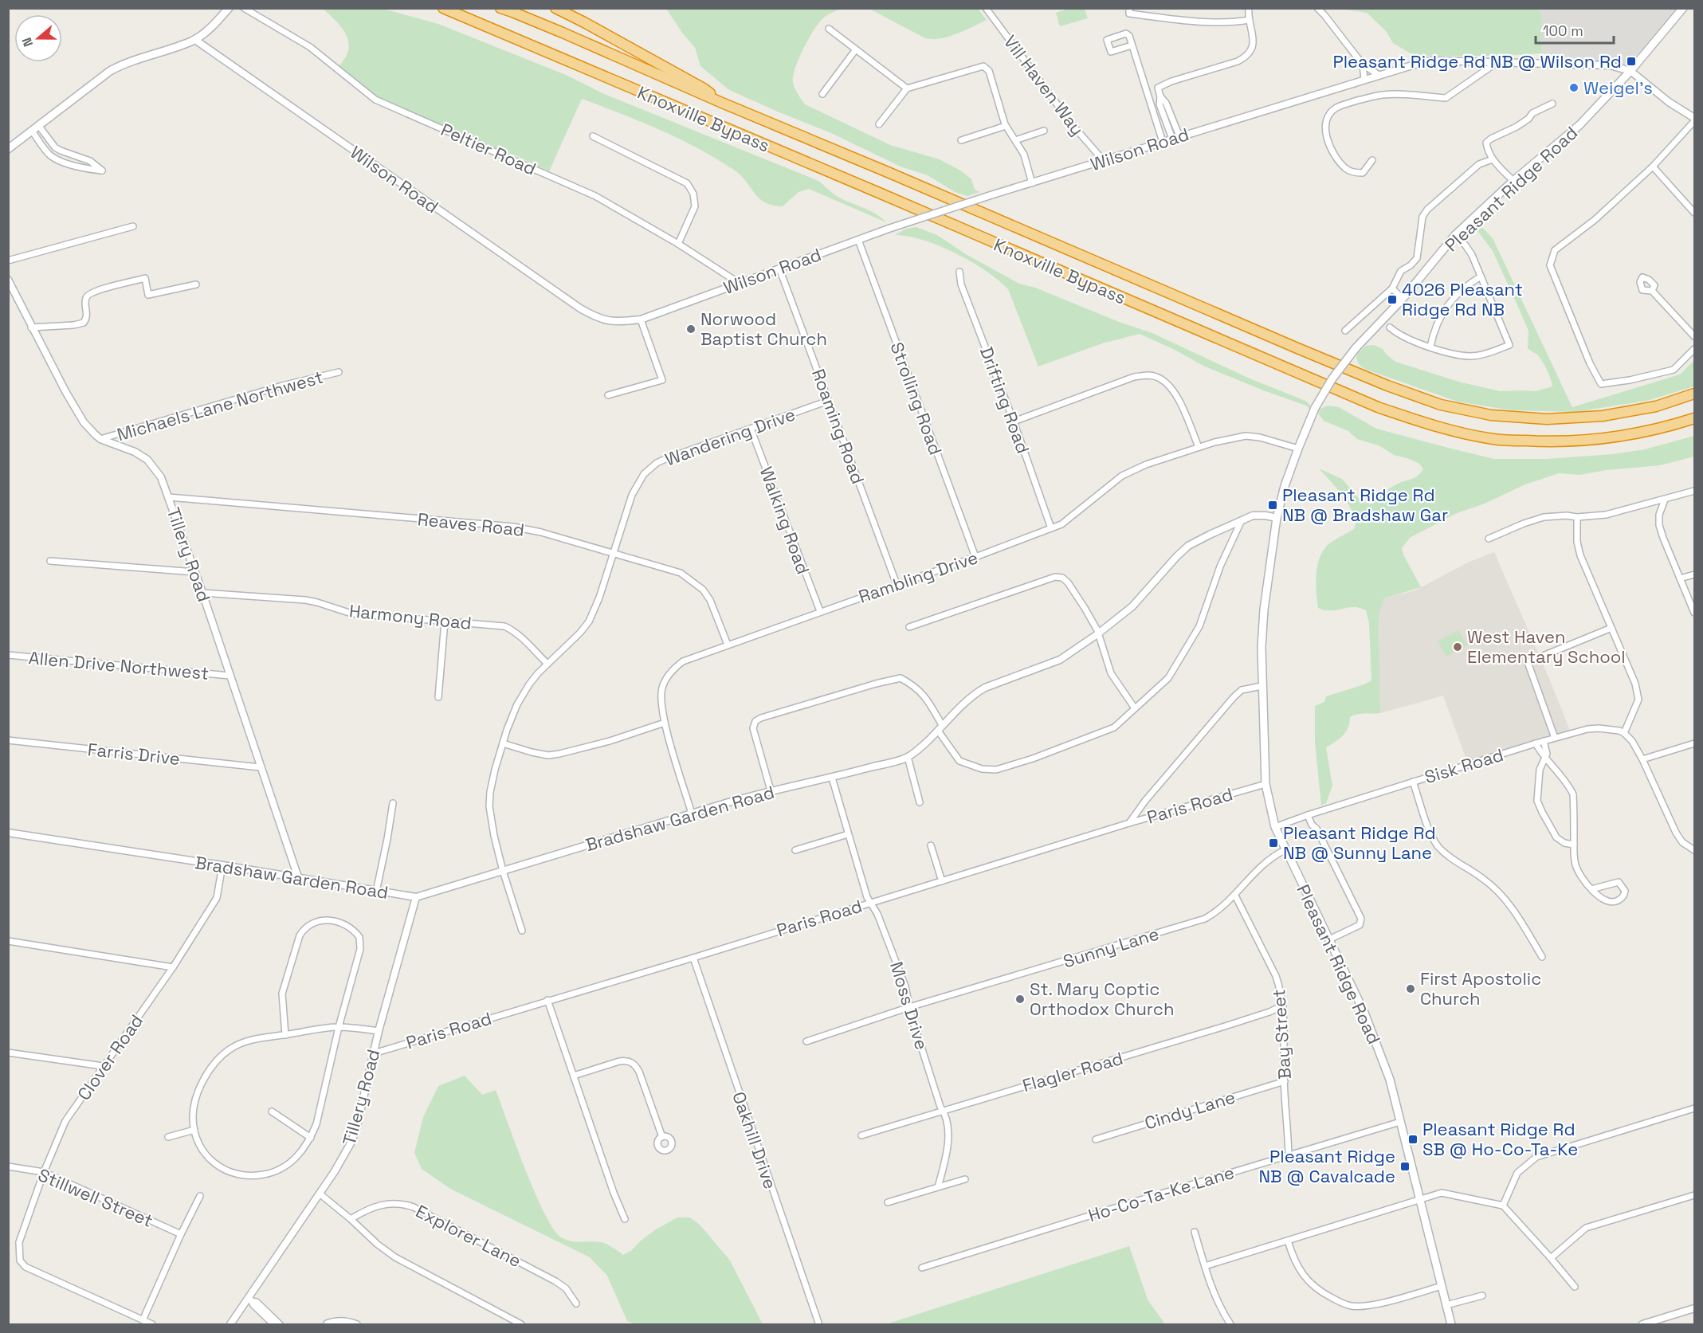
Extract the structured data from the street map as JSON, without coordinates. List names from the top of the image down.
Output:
{
  "streets": {
    "highway": ["Knoxville Bypass"],
    "main road": ["Pleasant Ridge Road"],
    "street": [
      "Vill Haven Way",
      "Peltier Road",
      "Wilson Road",
      "Strolling Road",
      "Drifting Road",
      "Michaels Lane Northwest",
      "Roaming Road",
      "Wandering Drive",
      "Walking Road",
      "Reaves Road",
      "Tillery Road",
      "Rambling Drive",
      "Harmony Road",
      "Allen Drive Northwest",
      "Farris Drive",
      "Sisk Road",
      "Paris Road",
      "Bradshaw Garden Road",
      "Sunny Lane",
      "Moss Drive",
      "Bay Street",
      "Clover Road",
      "Flagler Road",
      "Cindy Lane",
      "Oakhill Drive",
      "Ho-Co-Ta-Ke Lane",
      "Stillwell Street",
      "Explorer Lane"
    ]
  },
  "crossings": [
    ["Vill Haven Way", "Wilson Road"],
    ["Peltier Road", "Wilson Road"],
    ["Wilson Road", "Pleasant Ridge Road"],
    ["Wilson Road", "Strolling Road"],
    ["Wilson Road", "Roaming Road"],
    ["Pleasant Ridge Road", "Rambling Drive"],
    ["Pleasant Ridge Road", "Sisk Road"],
    ["Pleasant Ridge Road", "Paris Road"],
    ["Pleasant Ridge Road", "Bradshaw Garden Road"],
    ["Pleasant Ridge Road", "Sunny Lane"],
    ["Pleasant Ridge Road", "Ho-Co-Ta-Ke Lane"],
    ["Strolling Road", "Rambling Drive"],
    ["Drifting Road", "Rambling Drive"],
    ["Michaels Lane Northwest", "Tillery Road"],
    ["Roaming Road", "Wandering Drive"],
    ["Roaming Road", "Rambling Drive"],
    ["Wandering Drive", "Walking Road"],
    ["Wandering Drive", "Reaves Road"],
    ["Wandering Drive", "Harmony Road"],
    ["Wandering Drive", "Bradshaw Garden Road"],
    ["Walking Road", "Rambling Drive"],
    ["Reaves Road", "Tillery Road"],
    ["Reaves Road", "Rambling Drive"],
    ["Tillery Road", "Harmony Road"],
    ["Tillery Road", "Allen Drive Northwest"],
    ["Tillery Road", "Farris Drive"],
    ["Tillery Road", "Paris Road"],
    ["Tillery Road", "Bradshaw Garden Road"],
    ["Rambling Drive", "Bradshaw Garden Road"],
    ["Paris Road", "Moss Drive"],
    ["Paris Road", "Oakhill Drive"],
    ["Bradshaw Garden Road", "Moss Drive"],
    ["Bradshaw Garden Road", "Clover Road"],
    ["Sunny Lane", "Moss Drive"],
    ["Sunny Lane", "Bay Street"],
    ["Moss Drive", "Flagler Road"],
    ["Bay Street", "Flagler Road"],
    ["Bay Street", "Cindy Lane"],
    ["Bay Street", "Ho-Co-Ta-Ke Lane"],
    ["Clover Road", "Stillwell Street"]
  ],
  "places": {
    "transit": [
      "Pleasant Ridge Rd NB @ Wilson Rd",
      "4026 Pleasant Ridge Rd NB",
      "Pleasant Ridge Rd NB @ Bradshaw Gar",
      "Pleasant Ridge Rd NB @ Sunny Lane",
      "Pleasant Ridge Rd SB @ Ho-Co-Ta-Ke",
      "Pleasant Ridge NB @ Cavalcade"
    ],
    "other": [
      "Weigel's",
      "Norwood Baptist Church",
      "West Haven Elementary School",
      "First Apostolic Church",
      "St. Mary Coptic Orthodox Church"
    ]
  },
  "scale_bar": "100 m",
  "north": "left"
}
